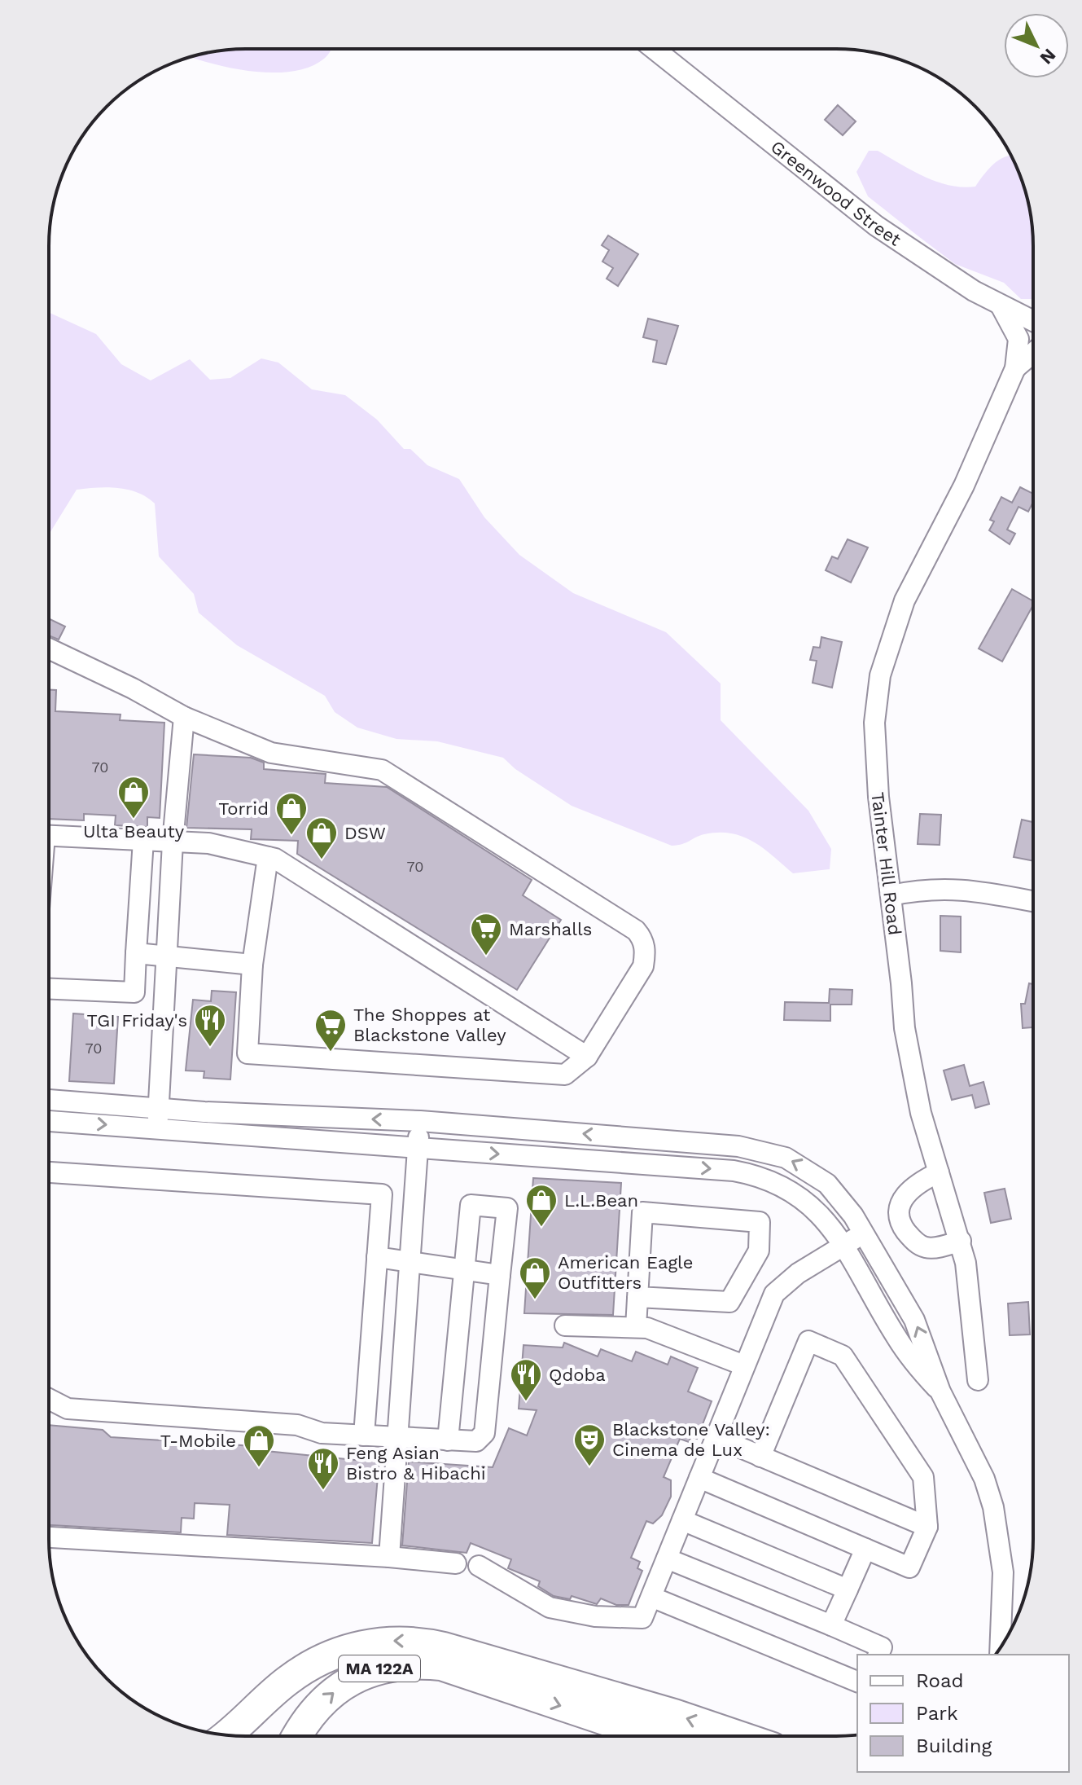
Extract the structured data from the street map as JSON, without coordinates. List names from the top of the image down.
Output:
{
  "streets": {
    "highway": ["MA 122A"],
    "street": ["Greenwood Street", "Tainter Hill Road"]
  },
  "crossings": [
    ["Greenwood Street", "Tainter Hill Road"]
  ],
  "places": {
    "shop": [
      "Ulta Beauty",
      "Torrid",
      "DSW",
      "L.L.Bean",
      "American Eagle Outfitters",
      "T-Mobile"
    ],
    "supermarket": ["Marshalls", "The Shoppes at Blackstone Valley"],
    "restaurant": ["TGI Friday's", "Qdoba", "Feng Asian Bistro & Hibachi"],
    "theatre": ["Blackstone Valley: Cinema de Lux"]
  },
  "house_numbers": ["70", "70", "70"],
  "legend": ["Road", "Park", "Building"],
  "north": "bottom right"
}
